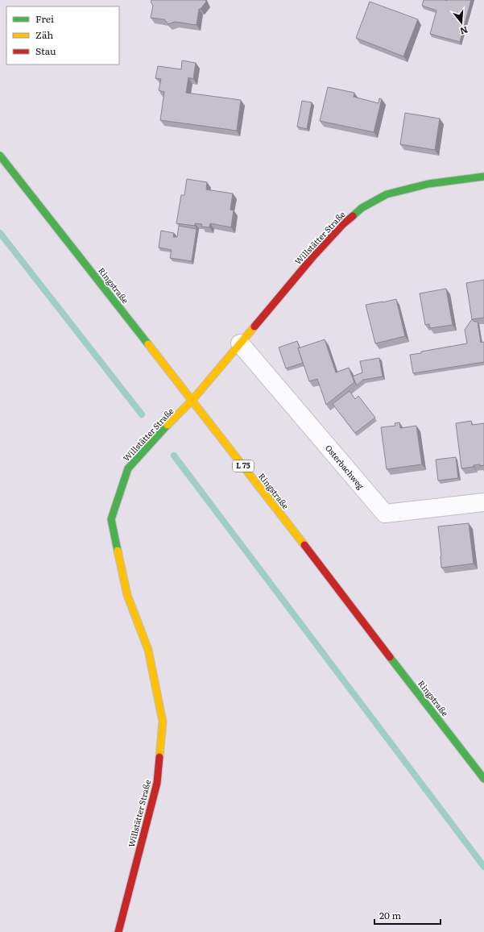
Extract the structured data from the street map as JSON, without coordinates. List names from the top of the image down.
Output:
{
  "streets": {
    "street": [
      "Willstätter Straße",
      "Ringstraße",
      "L 75",
      "Osterbachweg"
    ]
  },
  "crossings": [
    ["Willstätter Straße", "Ringstraße"],
    ["Willstätter Straße", "Osterbachweg"]
  ],
  "legend": ["Frei", "Zäh", "Stau"],
  "scale_bar": "20 m",
  "north": "bottom"
}
